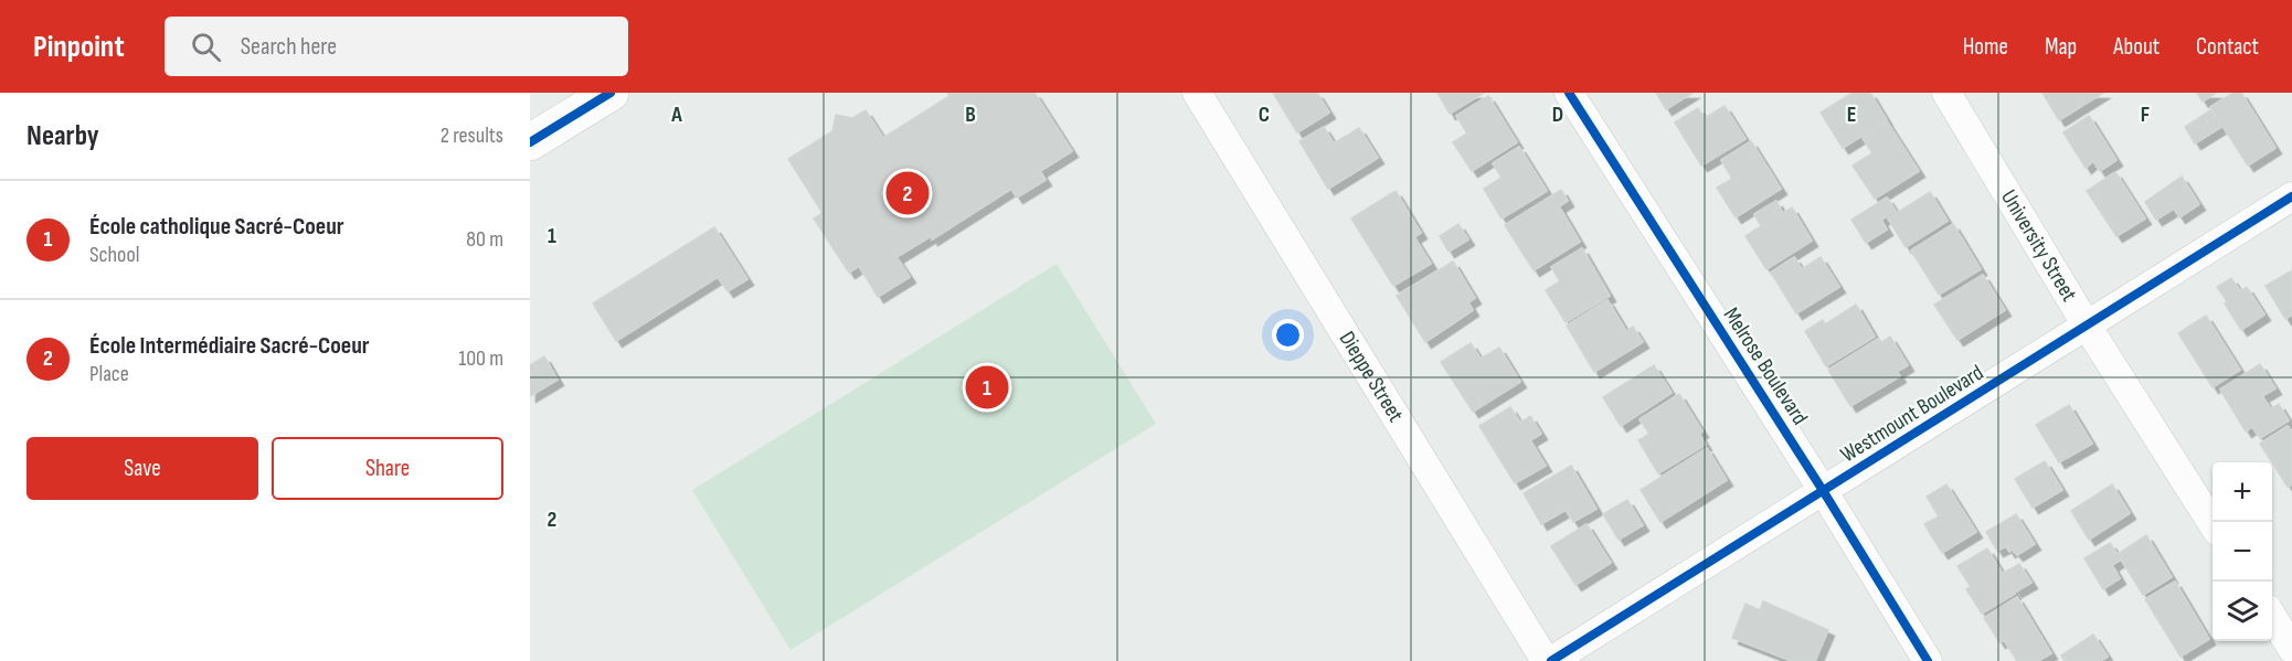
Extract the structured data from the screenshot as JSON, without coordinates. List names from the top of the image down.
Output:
{
  "streets": {
    "street": [
      "University Street",
      "Melrose Boulevard",
      "Dieppe Street",
      "Westmount Boulevard"
    ]
  },
  "crossings": [
    ["University Street", "Westmount Boulevard"],
    ["Melrose Boulevard", "Westmount Boulevard"]
  ],
  "page": {
    "header": "Pinpoint",
    "search": "Search here",
    "nav": [
      "Home",
      "Map",
      "About",
      "Contact"
    ],
    "heading": ["Nearby", "2 results"],
    "pins": ["2", "1"],
    "list": [
      {
        "mark": "1",
        "name": "École catholique Sacré-Coeur",
        "note": "School",
        "value": "80 m"
      },
      {
        "mark": "2",
        "name": "École Intermédiaire Sacré-Coeur",
        "note": "Place",
        "value": "100 m"
      }
    ],
    "buttons": ["Save", "Share"],
    "map_buttons": ["+", "−"]
  },
  "grid": {
    "columns": [
      "A",
      "B",
      "C",
      "D",
      "E",
      "F"
    ],
    "rows": ["1", "2"]
  }
}
